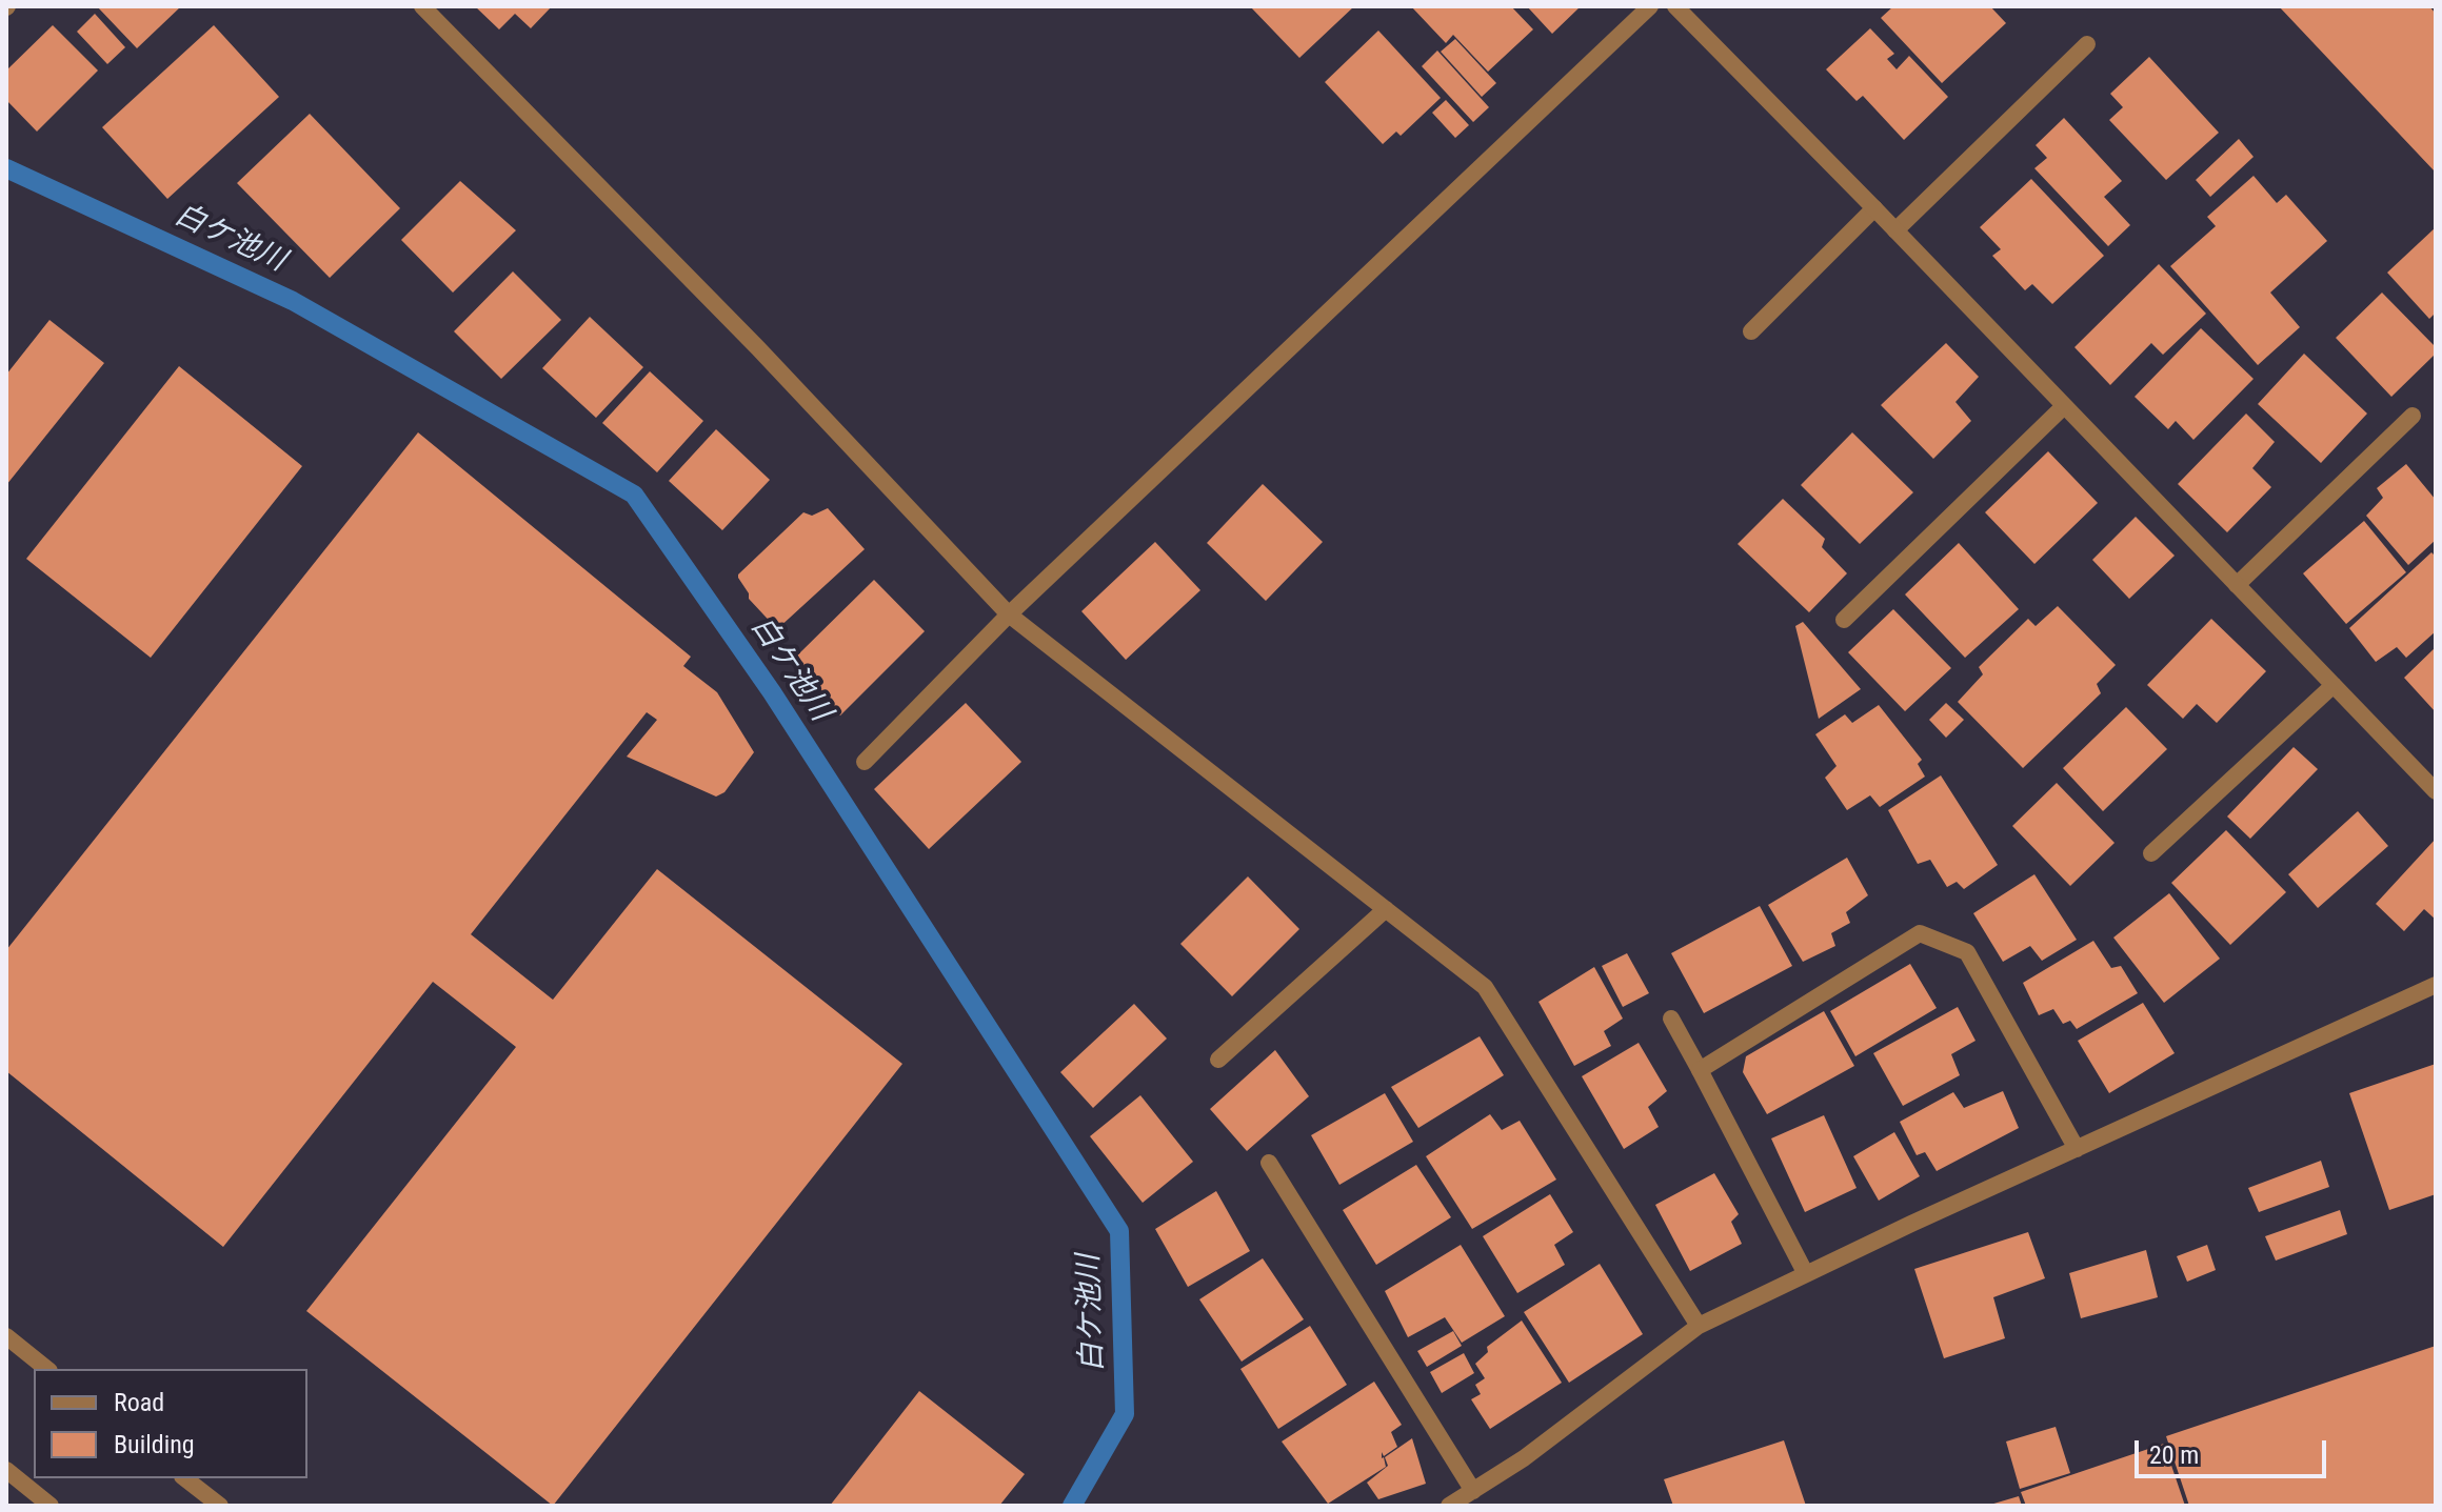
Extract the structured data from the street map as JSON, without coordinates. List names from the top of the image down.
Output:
{
  "water": ["白ケ池川"],
  "legend": ["Road", "Building"],
  "scale_bar": "20 m"
}
